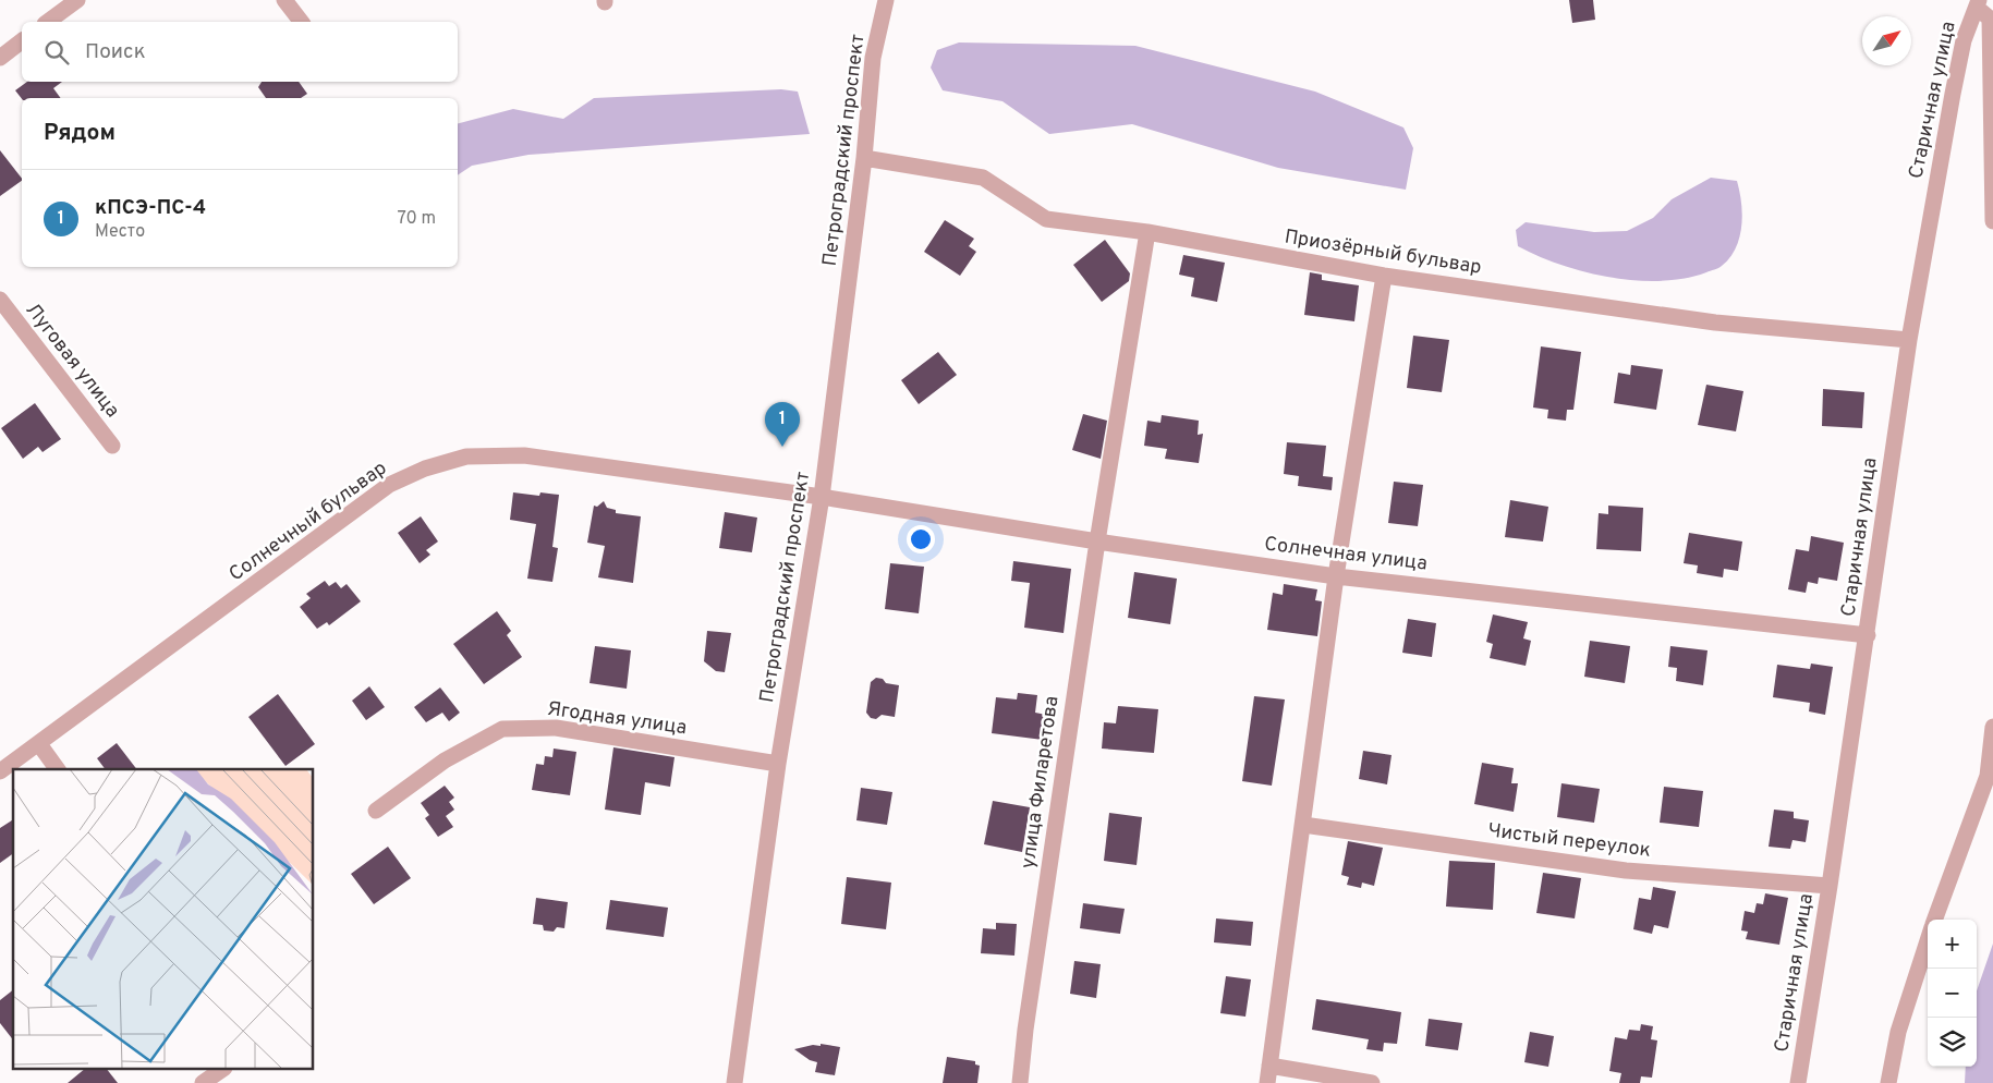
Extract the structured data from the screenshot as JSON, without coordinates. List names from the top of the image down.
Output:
{
  "streets": {
    "street": [
      "Старичная улица",
      "Петроградский проспект",
      "Приозёрный бульвар",
      "Луговая улица",
      "Солнечный бульвар",
      "Солнечная улица",
      "Ягодная улица",
      "улица Филаретова",
      "Чистый переулок"
    ]
  },
  "crossings": [
    ["Старичная улица", "Приозёрный бульвар"],
    ["Старичная улица", "Солнечная улица"],
    ["Старичная улица", "Чистый переулок"],
    ["Петроградский проспект", "Приозёрный бульвар"],
    ["Петроградский проспект", "Солнечный бульвар"],
    ["Петроградский проспект", "Солнечная улица"],
    ["Петроградский проспект", "Ягодная улица"],
    ["Приозёрный бульвар", "улица Филаретова"],
    ["Солнечный бульвар", "Солнечная улица"],
    ["Солнечная улица", "улица Филаретова"]
  ],
  "north": "top right",
  "page": {
    "search": "Поиск",
    "heading": "Рядом",
    "list": [
      {
        "mark": "1",
        "name": "кПСЭ-ПС-4",
        "note": "Место",
        "value": "70 m"
      }
    ],
    "pins": "1",
    "map_buttons": ["+", "−"]
  }
}
